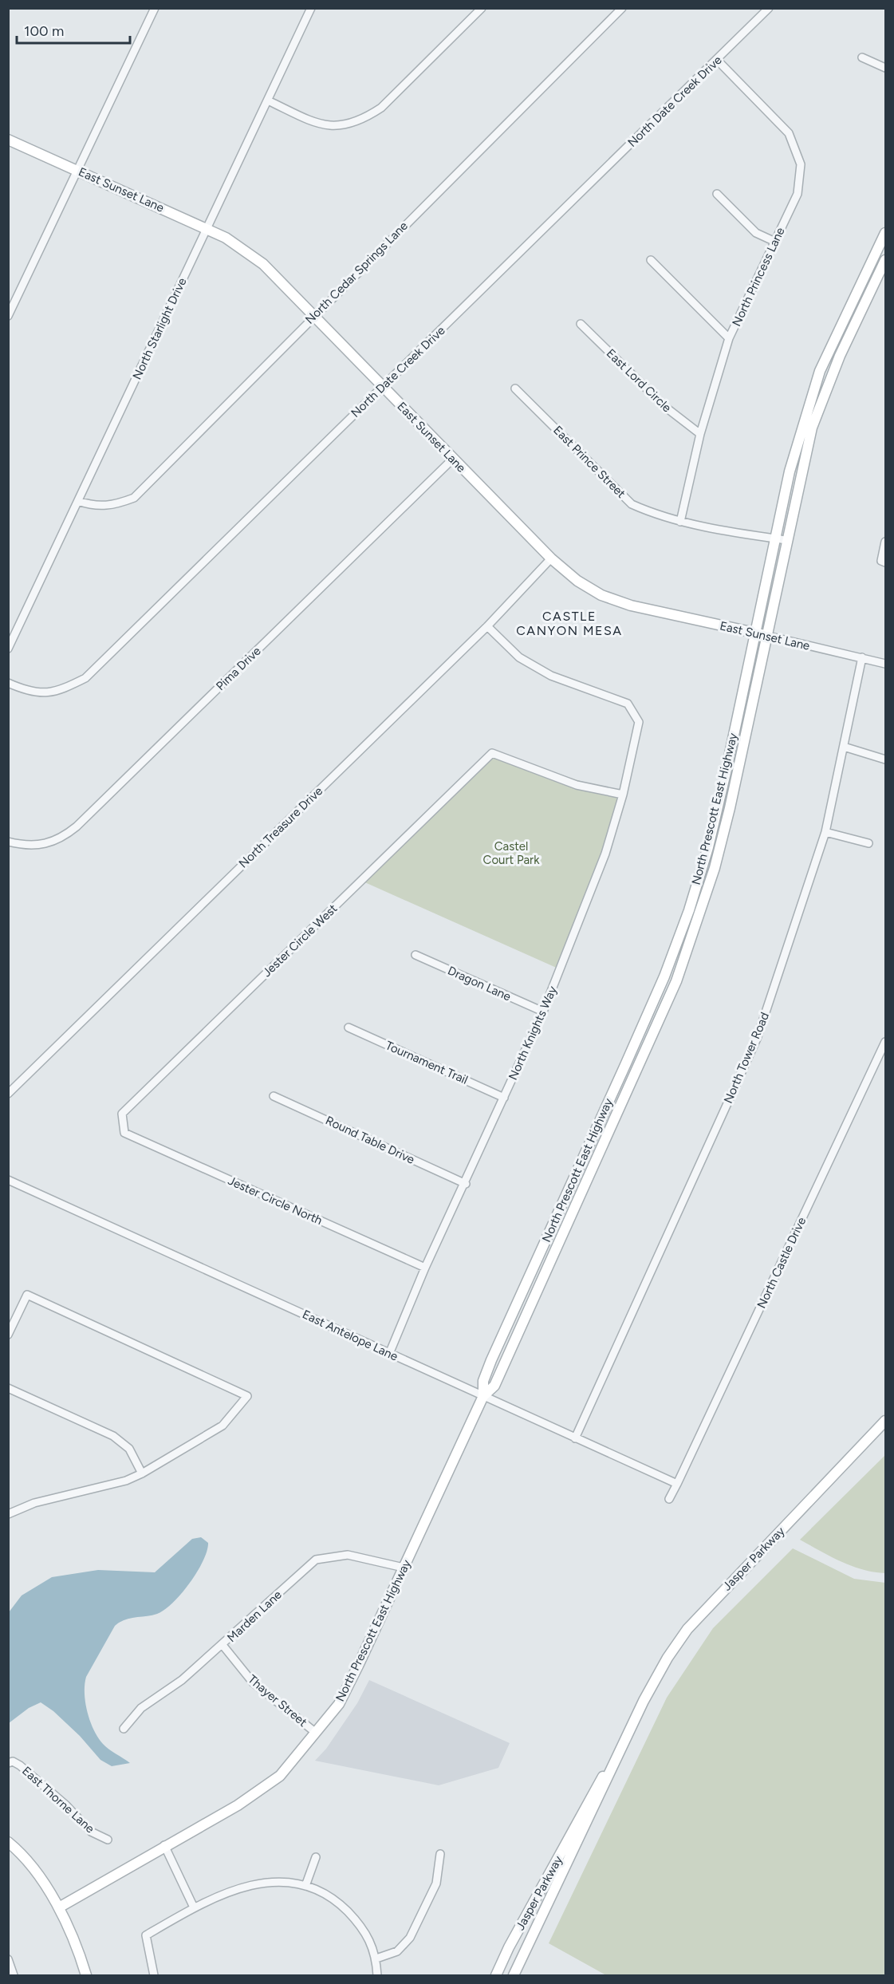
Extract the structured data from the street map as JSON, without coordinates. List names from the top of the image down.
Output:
{
  "streets": {
    "street": [
      "North Date Creek Drive",
      "East Sunset Lane",
      "North Cedar Springs Lane",
      "North Princess Lane",
      "North Starlight Drive",
      "East Lord Circle",
      "East Prince Street",
      "Pima Drive",
      "North Prescott East Highway",
      "North Treasure Drive",
      "Jester Circle West",
      "Dragon Lane",
      "North Knights Way",
      "North Tower Road",
      "Tournament Trail",
      "Round Table Drive",
      "Jester Circle North",
      "North Castle Drive",
      "East Antelope Lane",
      "Jasper Parkway",
      "Marden Lane",
      "Thayer Street",
      "East Thorne Lane"
    ]
  },
  "crossings": [
    ["North Date Creek Drive", "East Sunset Lane"],
    ["North Date Creek Drive", "North Princess Lane"],
    ["East Sunset Lane", "North Cedar Springs Lane"],
    ["East Sunset Lane", "North Starlight Drive"],
    ["East Sunset Lane", "Pima Drive"],
    ["East Sunset Lane", "North Prescott East Highway"],
    ["East Sunset Lane", "North Treasure Drive"],
    ["East Sunset Lane", "North Tower Road"],
    ["North Cedar Springs Lane", "North Starlight Drive"],
    ["North Princess Lane", "East Lord Circle"],
    ["North Princess Lane", "East Prince Street"],
    ["East Prince Street", "North Prescott East Highway"],
    ["North Prescott East Highway", "East Antelope Lane"],
    ["North Prescott East Highway", "Marden Lane"],
    ["North Prescott East Highway", "Thayer Street"],
    ["North Treasure Drive", "North Knights Way"],
    ["Jester Circle West", "North Knights Way"],
    ["Jester Circle West", "Jester Circle North"],
    ["Dragon Lane", "North Knights Way"],
    ["North Knights Way", "Tournament Trail"],
    ["North Knights Way", "Round Table Drive"],
    ["North Knights Way", "Jester Circle North"],
    ["North Knights Way", "East Antelope Lane"],
    ["North Tower Road", "East Antelope Lane"],
    ["North Castle Drive", "East Antelope Lane"],
    ["Marden Lane", "Thayer Street"]
  ],
  "districts": ["CASTLE CANYON MESA"],
  "parks": ["Castel Court Park"],
  "scale_bar": "100 m"
}
